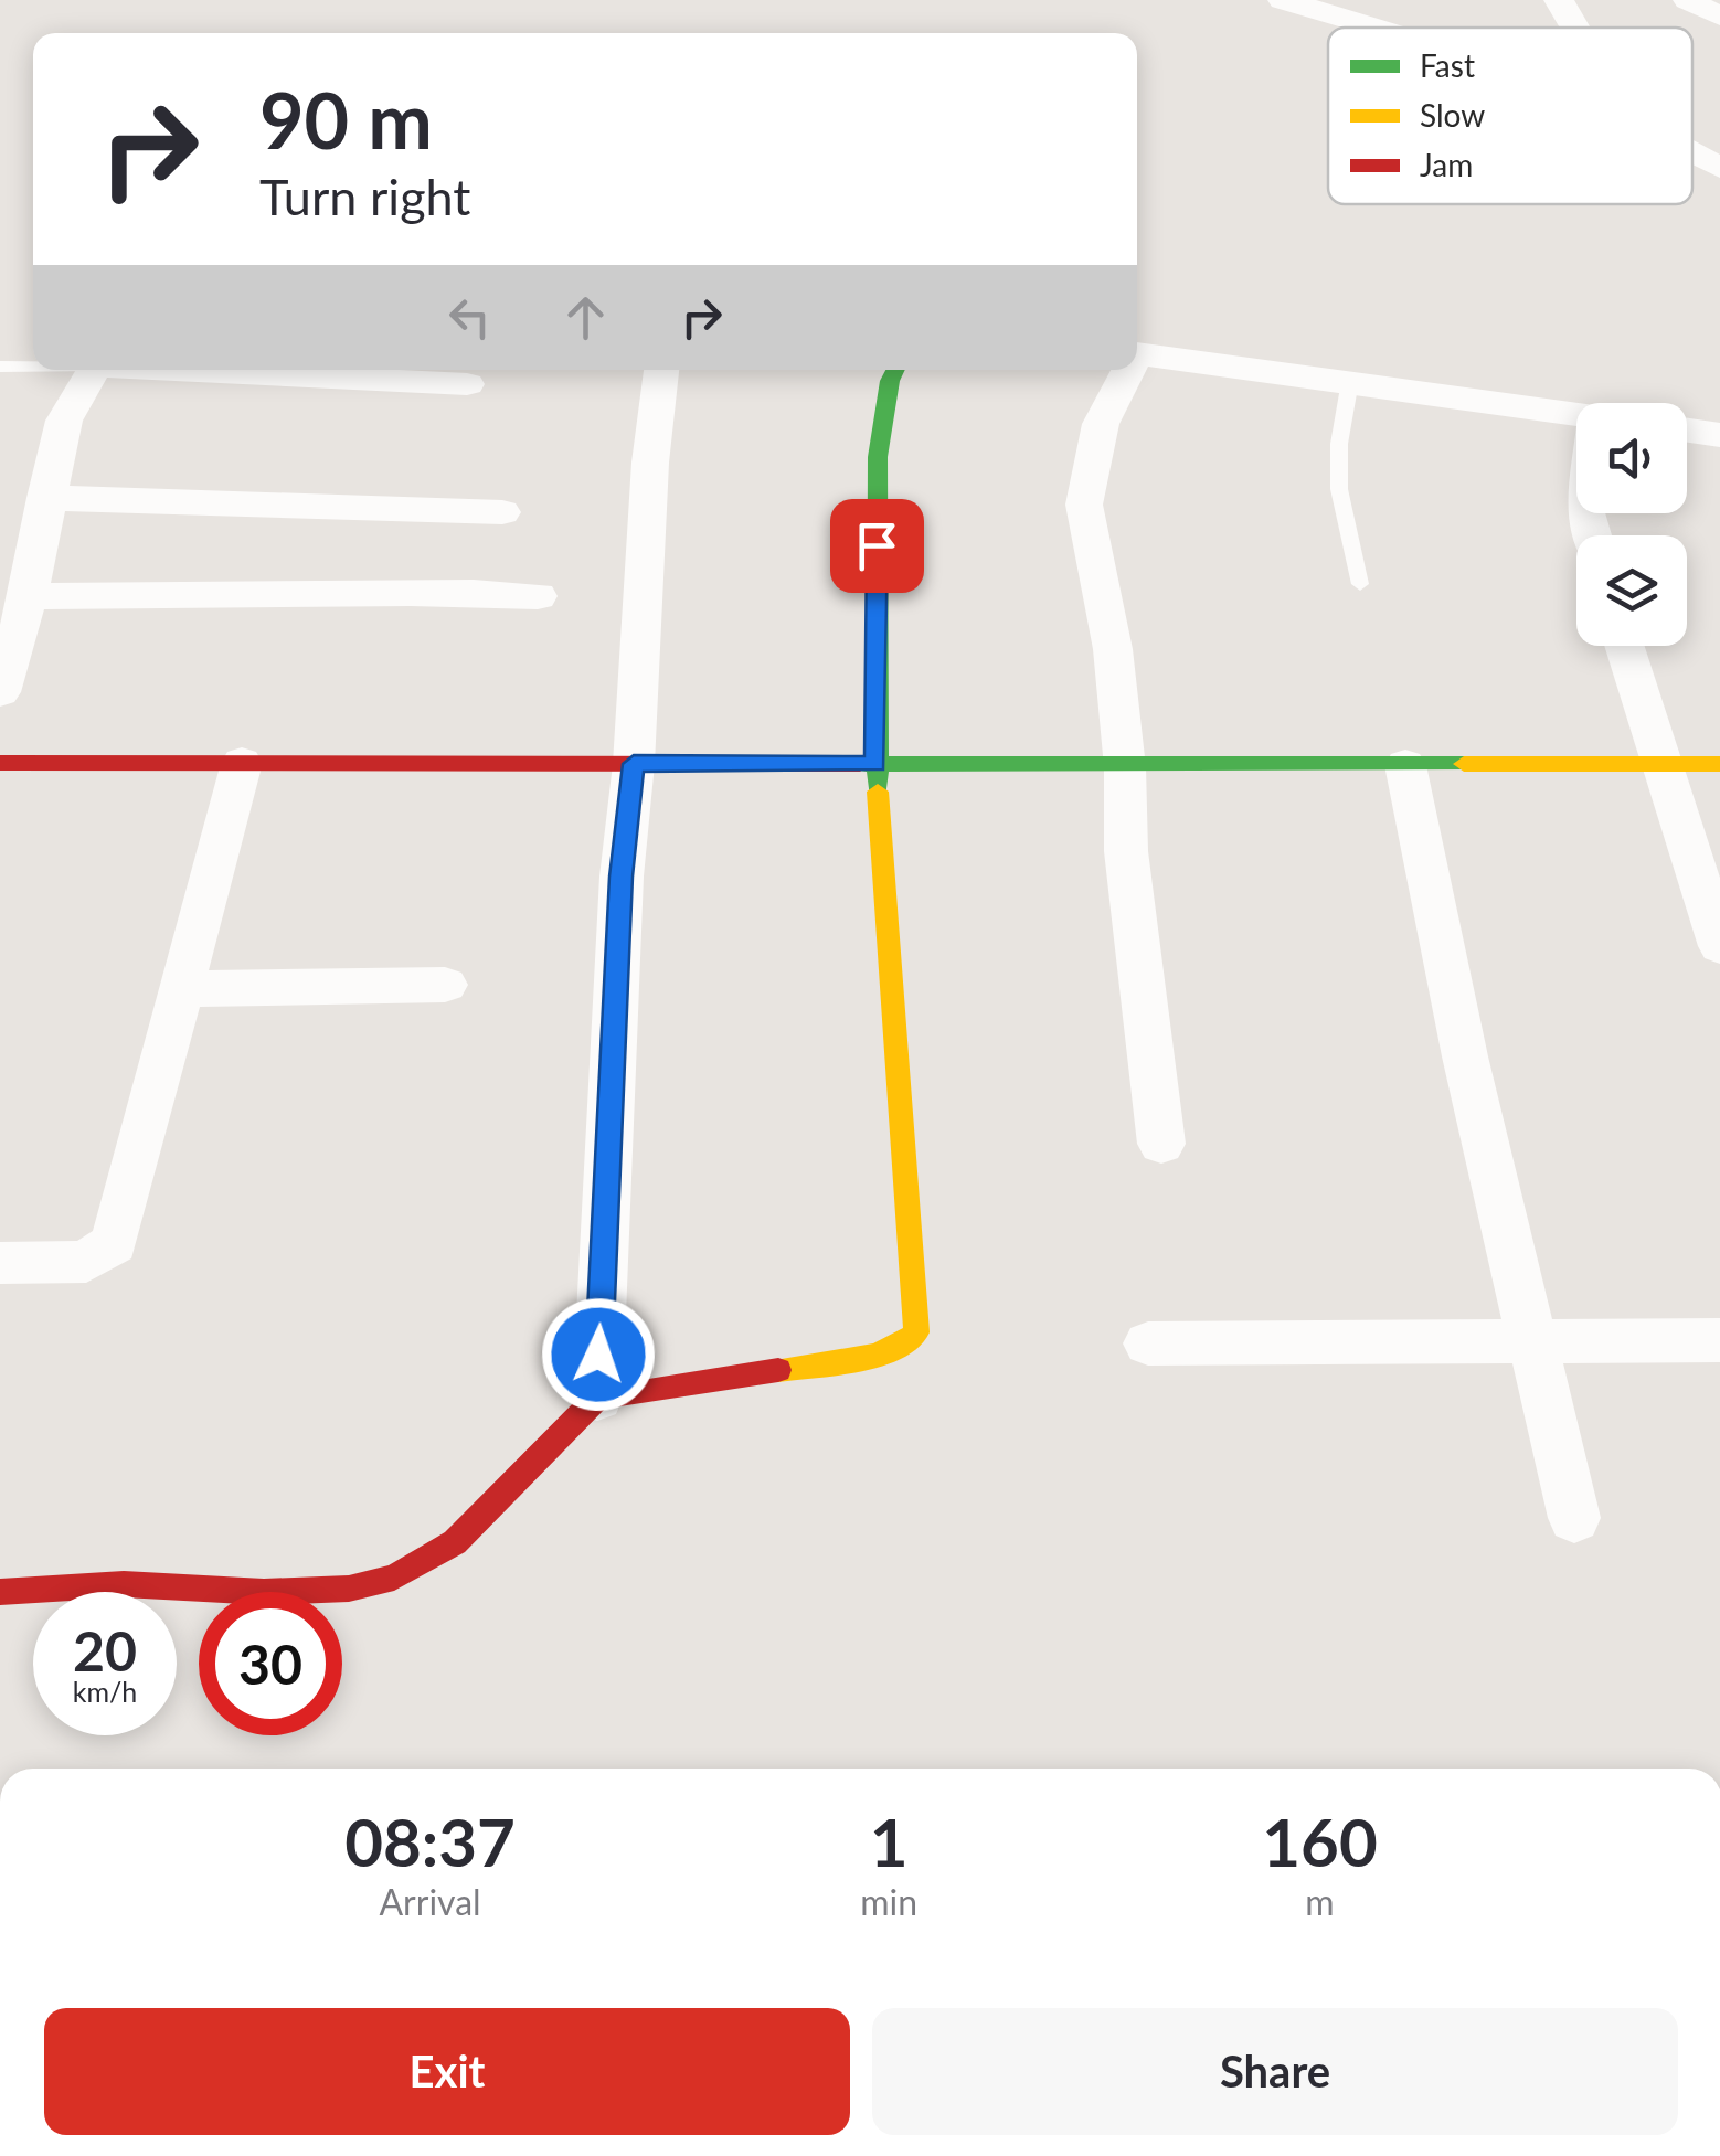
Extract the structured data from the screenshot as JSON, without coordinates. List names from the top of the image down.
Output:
{
  "legend": ["Fast", "Slow", "Jam"],
  "page": {
    "turn": ["90 m", "Turn right"],
    "speed": "20 km/h",
    "limit": "30",
    "eta": [
      "08:37",
      "Arrival",
      "1",
      "min",
      "160",
      "m"
    ],
    "buttons": ["Exit", "Share"]
  }
}
